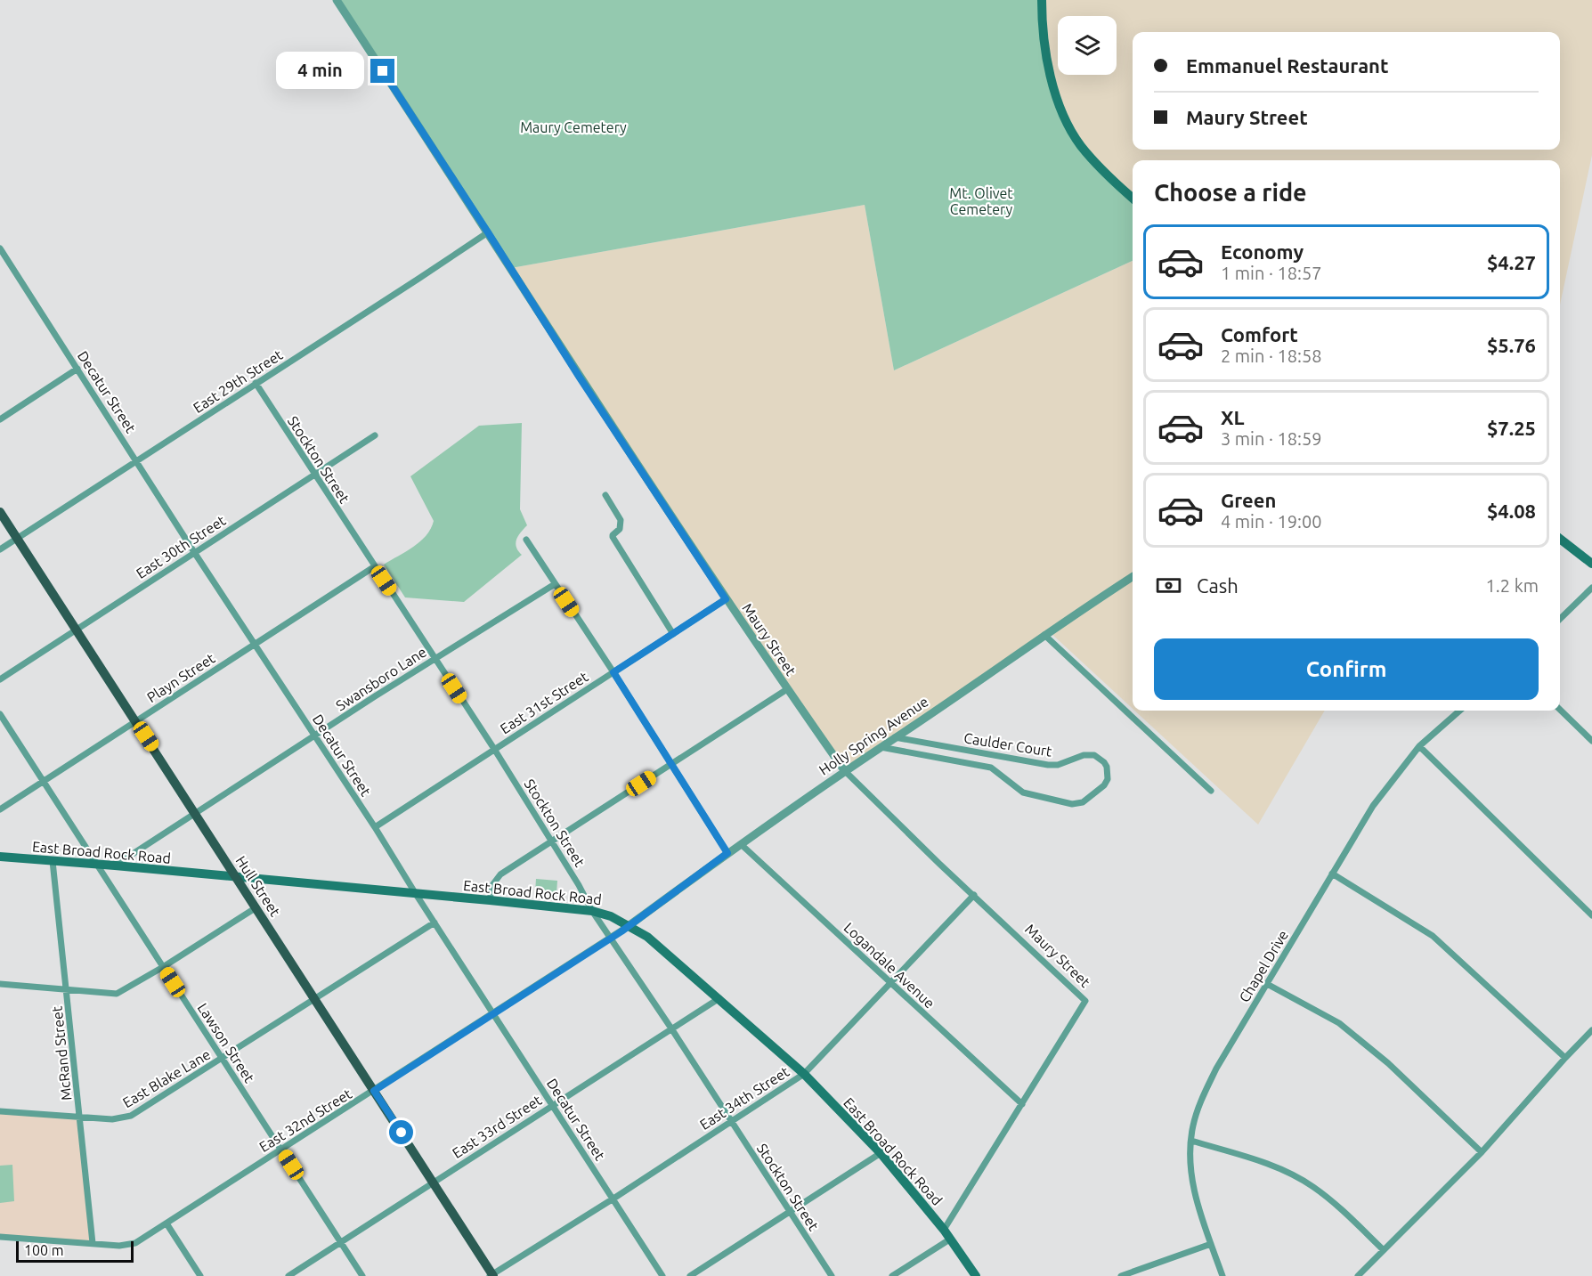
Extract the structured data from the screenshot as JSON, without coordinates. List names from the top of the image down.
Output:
{
  "streets": {
    "main road": ["East Broad Rock Road", "Hull Street"],
    "street": [
      "East 29th Street",
      "Decatur Street",
      "Stockton Street",
      "East 30th Street",
      "Maury Street",
      "Playn Street",
      "Swansboro Lane",
      "East 31st Street",
      "Holly Spring Avenue",
      "Caulder Court",
      "Logandale Avenue",
      "Chapel Drive",
      "Lawson Street",
      "McRand Street",
      "East Blake Lane",
      "East 34th Street",
      "East 32nd Street",
      "East 33rd Street"
    ]
  },
  "crossings": [
    ["East 29th Street", "Decatur Street"],
    ["East 29th Street", "Stockton Street"],
    ["East 29th Street", "Maury Street"],
    ["East 29th Street", "Hull Street"],
    ["Decatur Street", "East 30th Street"],
    ["Decatur Street", "Playn Street"],
    ["Decatur Street", "Swansboro Lane"],
    ["Decatur Street", "East 31st Street"],
    ["Decatur Street", "East Broad Rock Road"],
    ["Decatur Street", "East Blake Lane"],
    ["Decatur Street", "East 34th Street"],
    ["Decatur Street", "East 32nd Street"],
    ["Decatur Street", "East 33rd Street"],
    ["Stockton Street", "East 30th Street"],
    ["Stockton Street", "Playn Street"],
    ["Stockton Street", "Swansboro Lane"],
    ["Stockton Street", "East 31st Street"],
    ["Stockton Street", "East Broad Rock Road"],
    ["Stockton Street", "East 34th Street"],
    ["Stockton Street", "East 32nd Street"],
    ["Stockton Street", "East 33rd Street"],
    ["East 30th Street", "Hull Street"],
    ["Maury Street", "East 31st Street"],
    ["Maury Street", "Holly Spring Avenue"],
    ["Maury Street", "Logandale Avenue"],
    ["Maury Street", "East 34th Street"],
    ["Playn Street", "Hull Street"],
    ["Playn Street", "Lawson Street"],
    ["Swansboro Lane", "East Broad Rock Road"],
    ["Swansboro Lane", "Hull Street"],
    ["Holly Spring Avenue", "Caulder Court"],
    ["Holly Spring Avenue", "East Broad Rock Road"],
    ["Holly Spring Avenue", "Logandale Avenue"],
    ["Holly Spring Avenue", "East 32nd Street"],
    ["East Broad Rock Road", "Hull Street"],
    ["East Broad Rock Road", "Lawson Street"],
    ["East Broad Rock Road", "McRand Street"],
    ["East Broad Rock Road", "East 34th Street"],
    ["East Broad Rock Road", "East 32nd Street"],
    ["East Broad Rock Road", "East 33rd Street"],
    ["Hull Street", "East Blake Lane"],
    ["Hull Street", "East 34th Street"],
    ["Hull Street", "East 32nd Street"],
    ["Hull Street", "East 33rd Street"],
    ["Logandale Avenue", "East 34th Street"],
    ["Lawson Street", "East Blake Lane"],
    ["Lawson Street", "East 32nd Street"],
    ["Lawson Street", "East 33rd Street"],
    ["McRand Street", "East Blake Lane"],
    ["McRand Street", "East 32nd Street"]
  ],
  "parks": ["Maury Cemetery", "Mt. Olivet Cemetery"],
  "scale_bar": "100 m",
  "page": {
    "banner": ["Emmanuel Restaurant", "Maury Street"],
    "bubble": "4 min",
    "heading": "Choose a ride",
    "list": [
      {
        "name": "Economy",
        "note": "1 min · 18:57",
        "value": "$4.27"
      },
      {
        "name": "Comfort",
        "note": "2 min · 18:58",
        "value": "$5.76"
      },
      {
        "name": "XL",
        "note": "3 min · 18:59",
        "value": "$7.25"
      },
      {
        "name": "Green",
        "note": "4 min · 19:00",
        "value": "$4.08"
      }
    ],
    "pay": ["Cash", "1.2 km"],
    "buttons": "Confirm",
    "scale": "100 m"
  }
}
